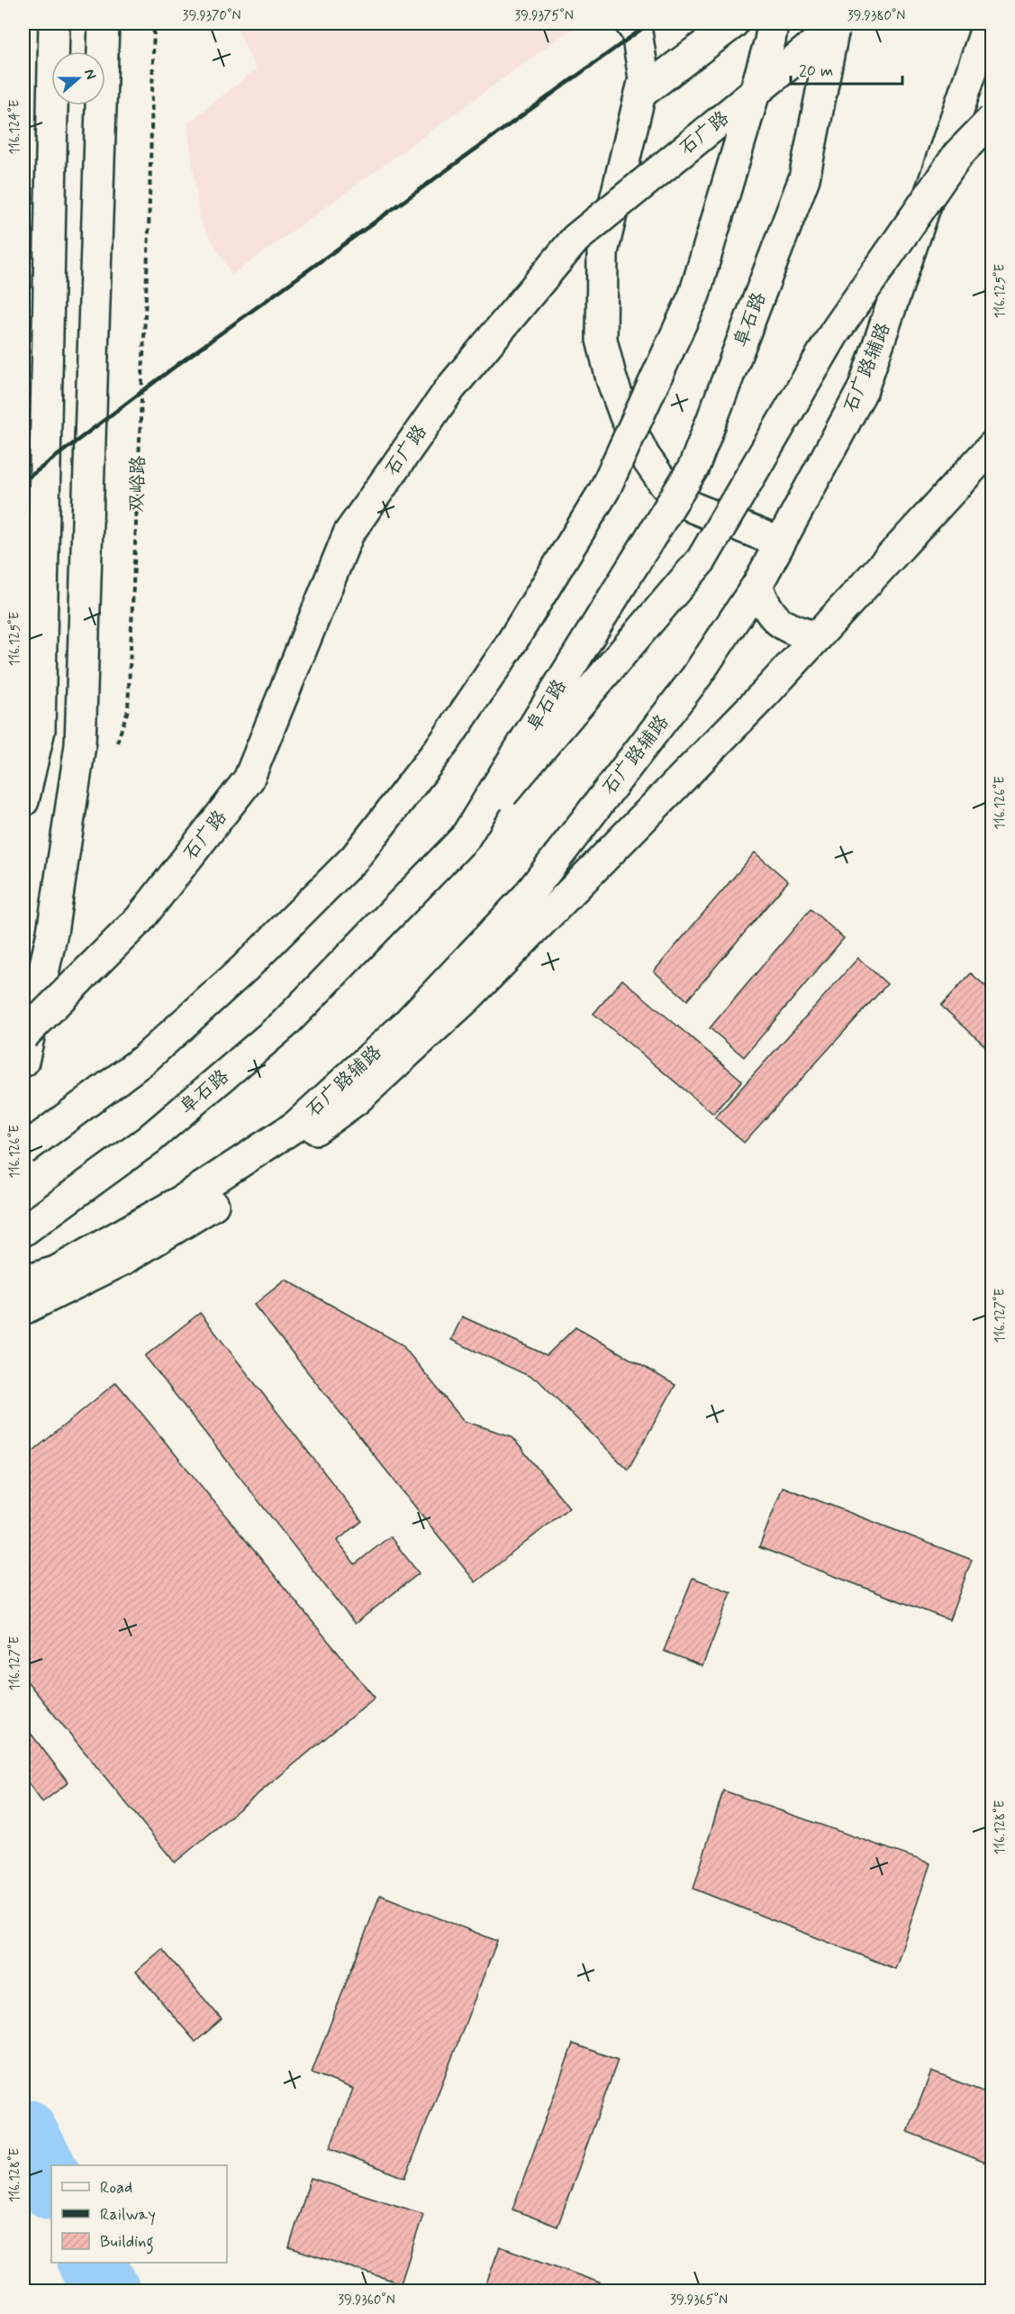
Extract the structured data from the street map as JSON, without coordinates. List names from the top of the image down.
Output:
{
  "streets": {
    "main road": ["石广路", "阜石路", "石广路辅路"],
    "path": ["双峪路"]
  },
  "crossings": [
    ["石广路", "阜石路"]
  ],
  "legend": ["Road", "Railway", "Building"],
  "scale_bar": "20 m",
  "north": "right",
  "coordinates": [
    "39.9370°N",
    "39.9375°N",
    "39.9380°N",
    "116.124°E",
    "116.125°E",
    "116.126°E",
    "116.127°E",
    "116.128°E",
    "39.9360°N",
    "39.9365°N"
  ]
}
